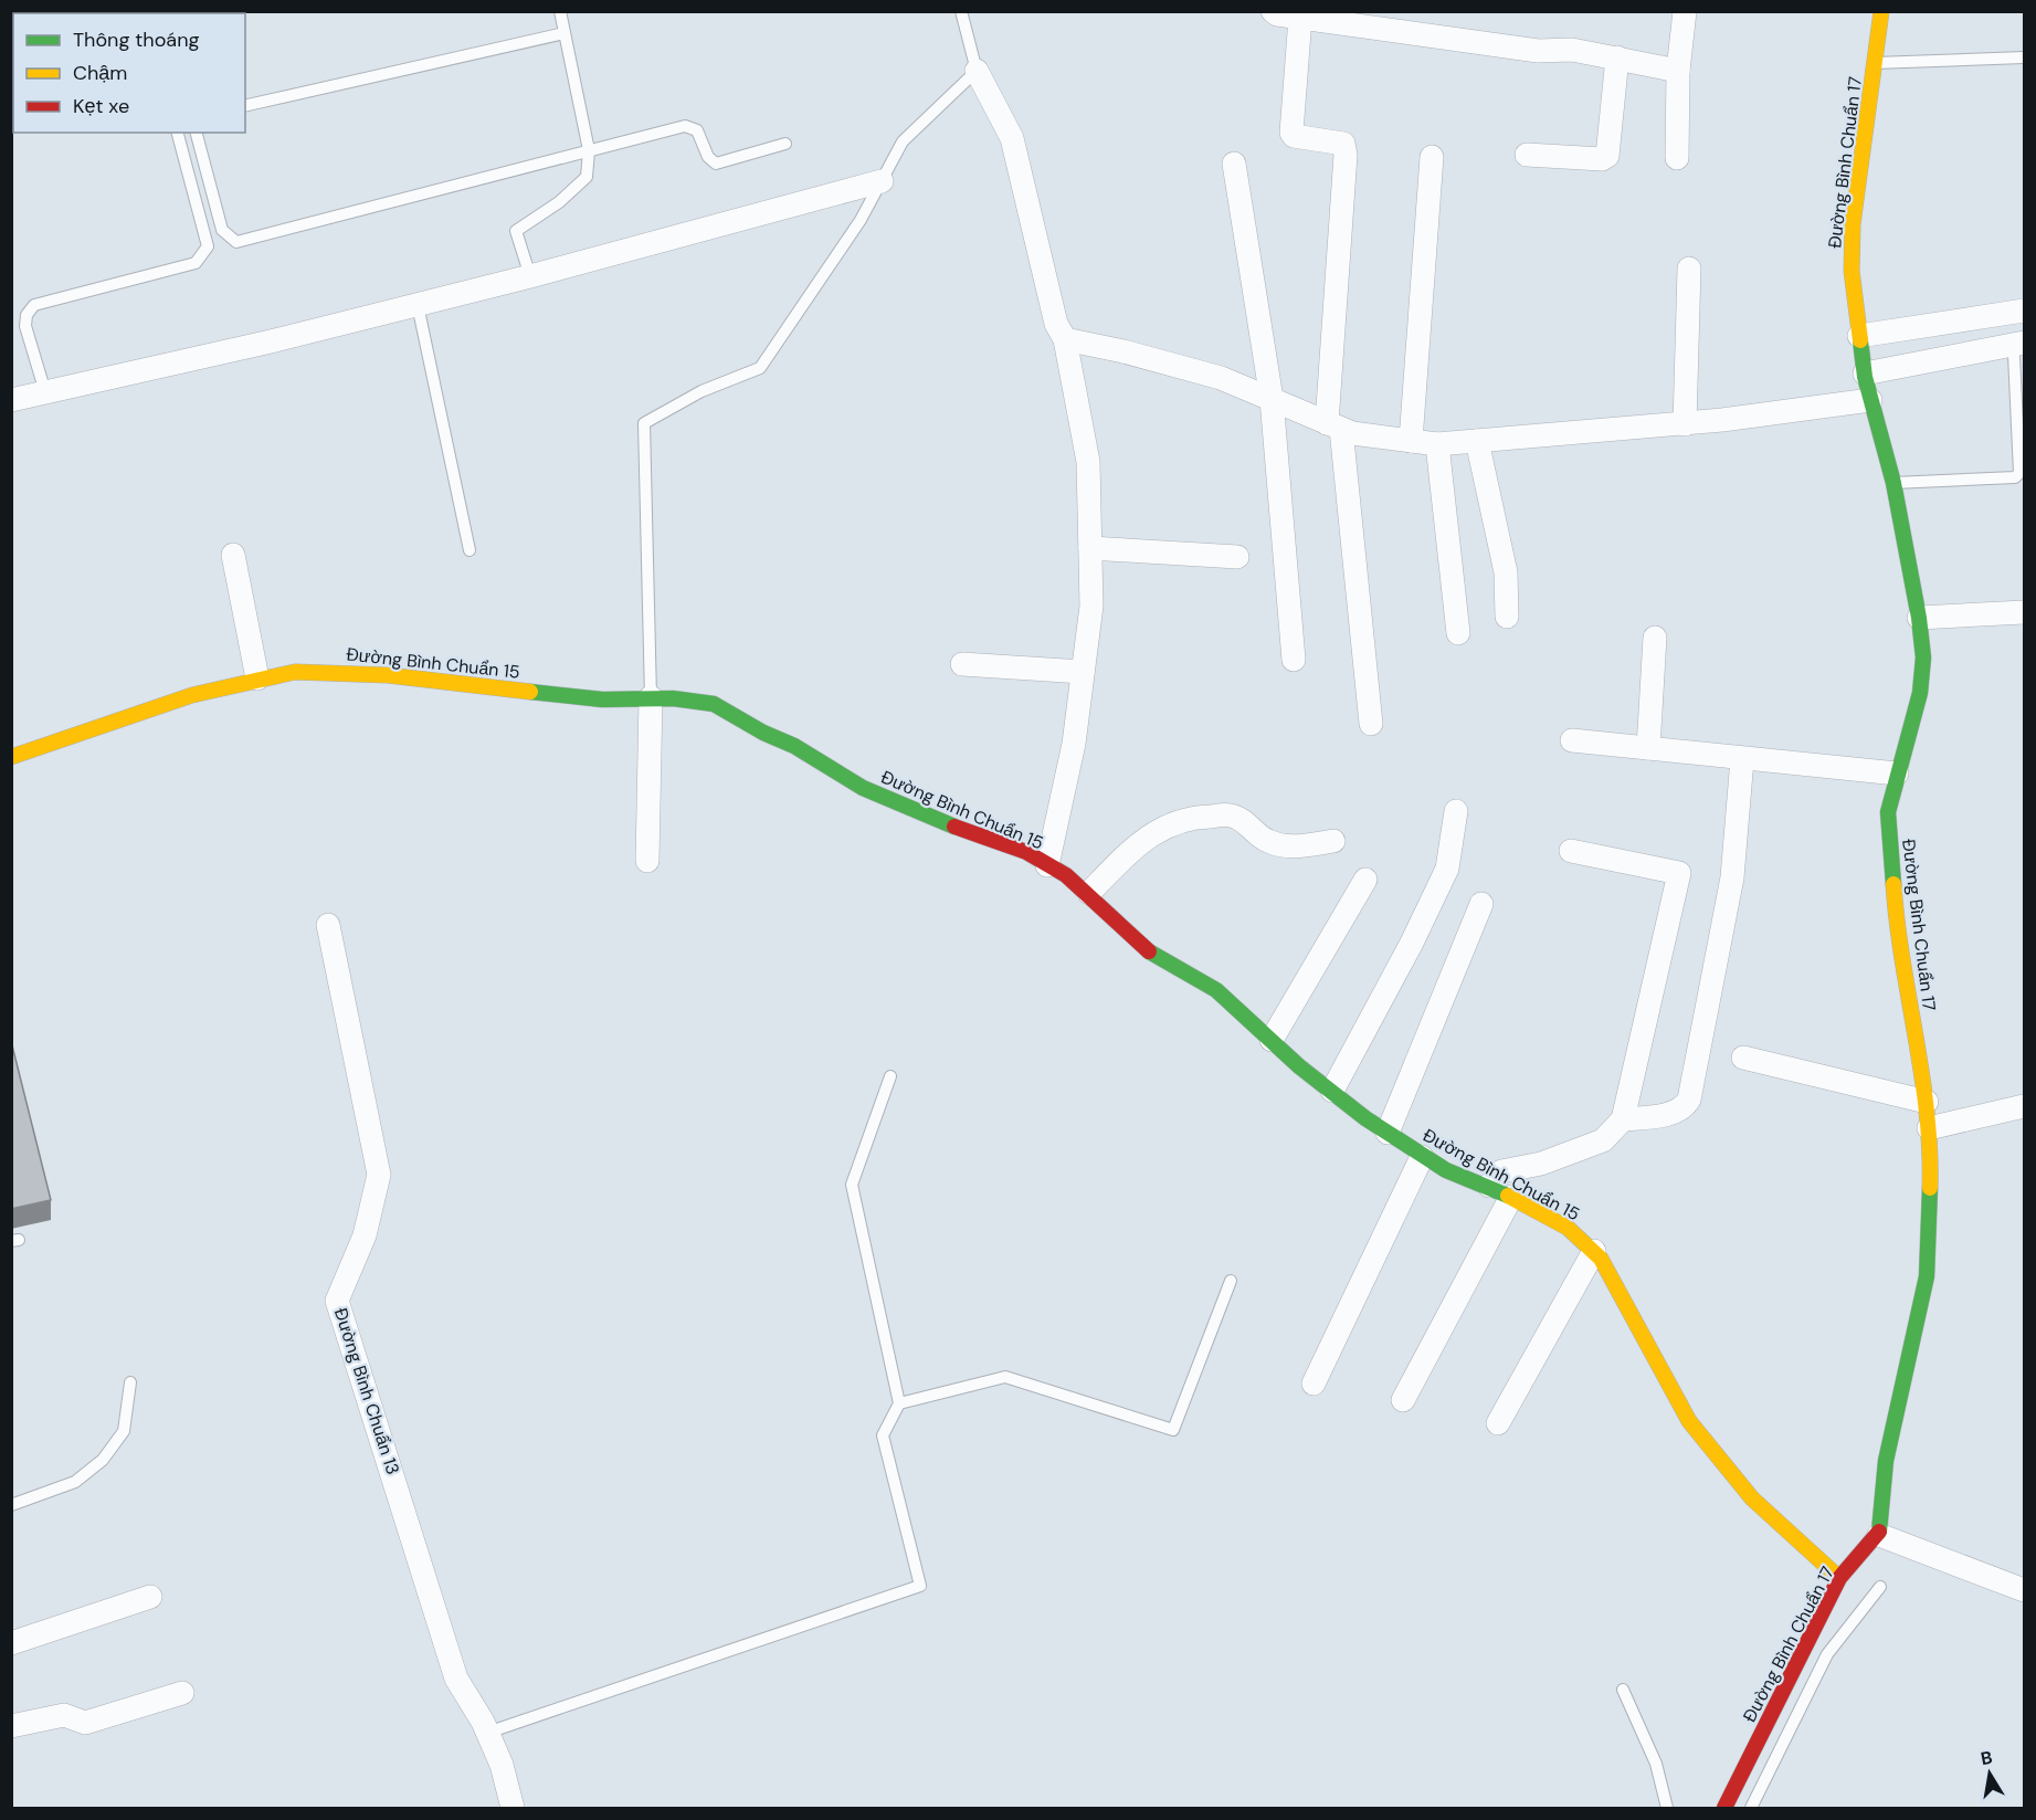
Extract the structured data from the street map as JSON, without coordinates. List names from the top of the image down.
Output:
{
  "streets": {
    "street": ["Đường Bình Chuẩn 17", "Đường Bình Chuẩn 15", "Đường Bình Chuẩn 13"]
  },
  "crossings": [
    ["Đường Bình Chuẩn 17", "Đường Bình Chuẩn 15"]
  ],
  "legend": ["Thông thoáng", "Chậm", "Kẹt xe"],
  "north": "top"
}
